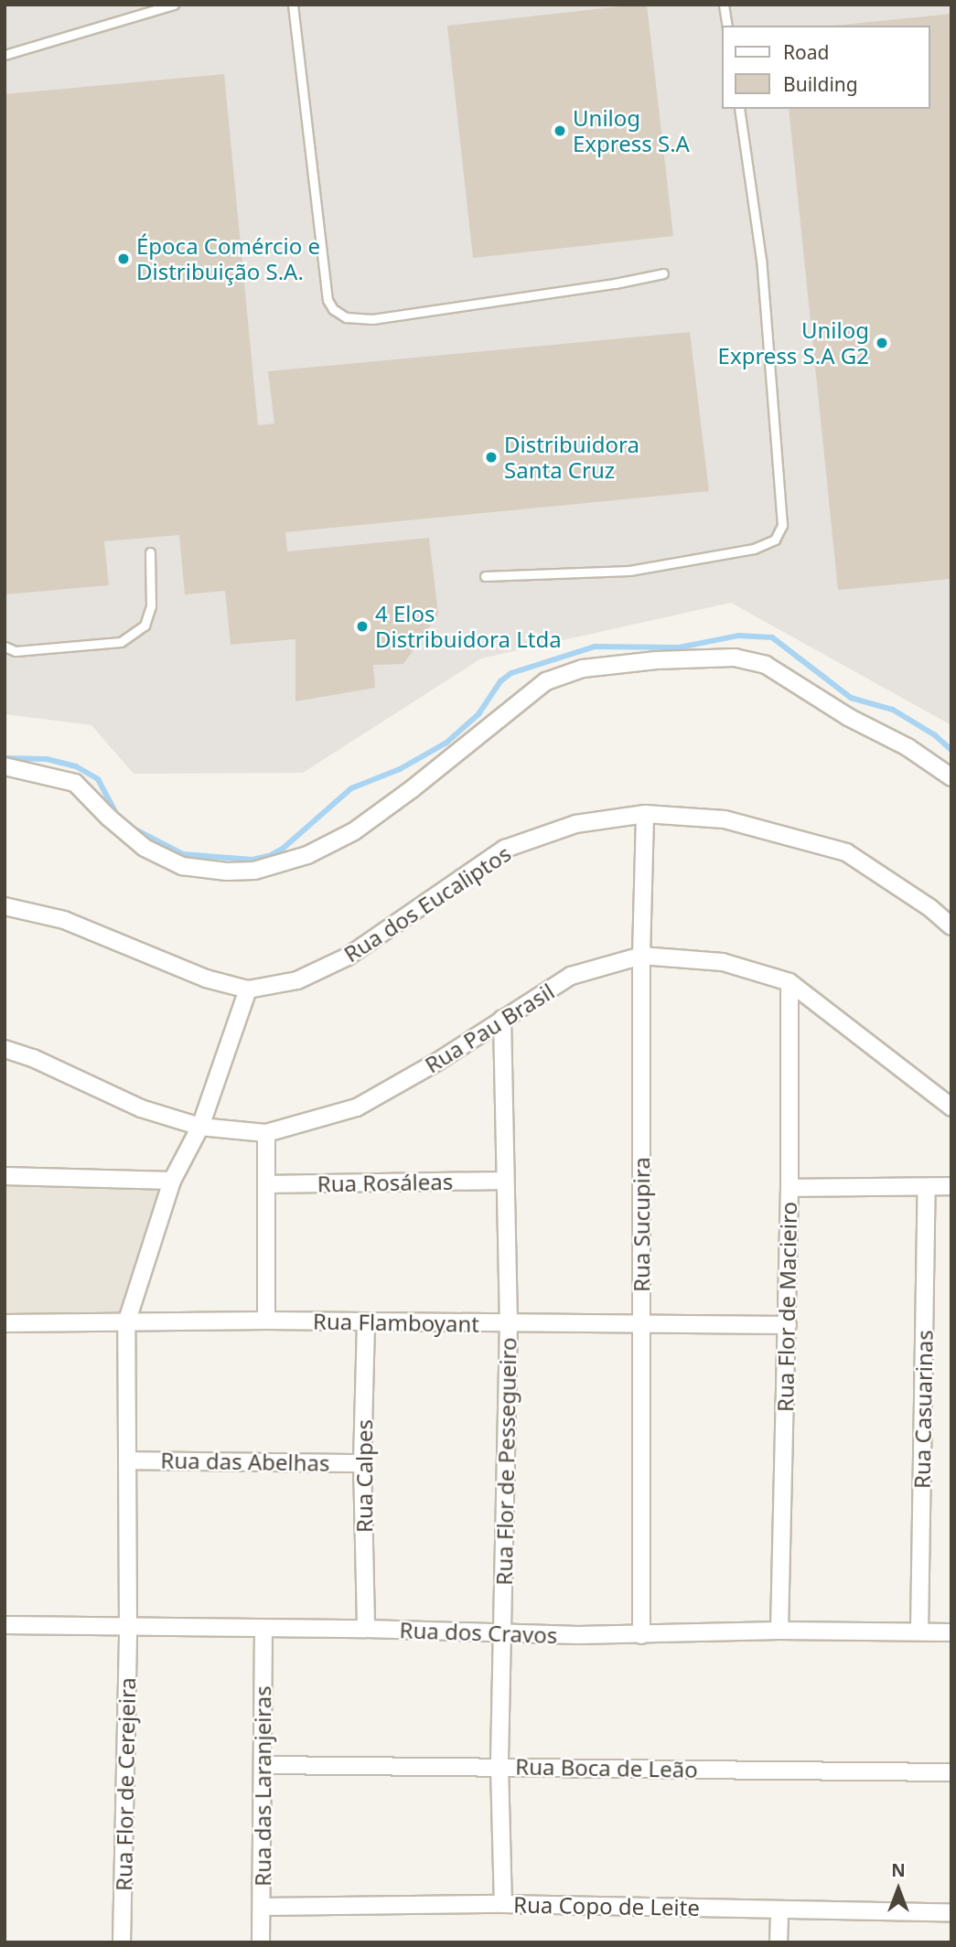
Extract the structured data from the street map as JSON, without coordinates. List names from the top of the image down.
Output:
{
  "streets": {
    "street": [
      "Rua dos Eucaliptos",
      "Rua Pau Brasil",
      "Rua Rosáleas",
      "Rua Sucupira",
      "Rua Flor de Macieiro",
      "Rua Flamboyant",
      "Rua Casuarinas",
      "Rua das Abelhas",
      "Rua Flor de Pessegueiro",
      "Rua Calpes",
      "Rua dos Cravos",
      "Rua Boca de Leão",
      "Rua Flor de Cerejeira",
      "Rua das Laranjeiras",
      "Rua Copo de Leite"
    ]
  },
  "crossings": [
    ["Rua dos Eucaliptos", "Rua Sucupira"],
    ["Rua dos Eucaliptos", "Rua Flor de Cerejeira"],
    ["Rua Pau Brasil", "Rua Sucupira"],
    ["Rua Pau Brasil", "Rua Flor de Macieiro"],
    ["Rua Pau Brasil", "Rua Flor de Pessegueiro"],
    ["Rua Pau Brasil", "Rua Flor de Cerejeira"],
    ["Rua Rosáleas", "Rua Flor de Pessegueiro"],
    ["Rua Sucupira", "Rua Flamboyant"],
    ["Rua Sucupira", "Rua dos Cravos"],
    ["Rua Flor de Macieiro", "Rua Flamboyant"],
    ["Rua Flor de Macieiro", "Rua dos Cravos"],
    ["Rua Flamboyant", "Rua Flor de Pessegueiro"],
    ["Rua Flamboyant", "Rua Calpes"],
    ["Rua Flamboyant", "Rua Flor de Cerejeira"],
    ["Rua Casuarinas", "Rua dos Cravos"],
    ["Rua das Abelhas", "Rua Calpes"],
    ["Rua das Abelhas", "Rua Flor de Cerejeira"],
    ["Rua Flor de Pessegueiro", "Rua dos Cravos"],
    ["Rua Flor de Pessegueiro", "Rua Boca de Leão"],
    ["Rua Flor de Pessegueiro", "Rua Copo de Leite"],
    ["Rua Calpes", "Rua dos Cravos"],
    ["Rua dos Cravos", "Rua Flor de Cerejeira"],
    ["Rua dos Cravos", "Rua das Laranjeiras"],
    ["Rua Boca de Leão", "Rua das Laranjeiras"],
    ["Rua das Laranjeiras", "Rua Copo de Leite"]
  ],
  "places": [
    "Unilog Express S.A",
    "Época Comércio e Distribuição S.A.",
    "Unilog Express S.A G2",
    "Distribuidora Santa Cruz",
    "4 Elos Distribuidora Ltda"
  ],
  "legend": ["Road", "Building"],
  "north": "top"
}
